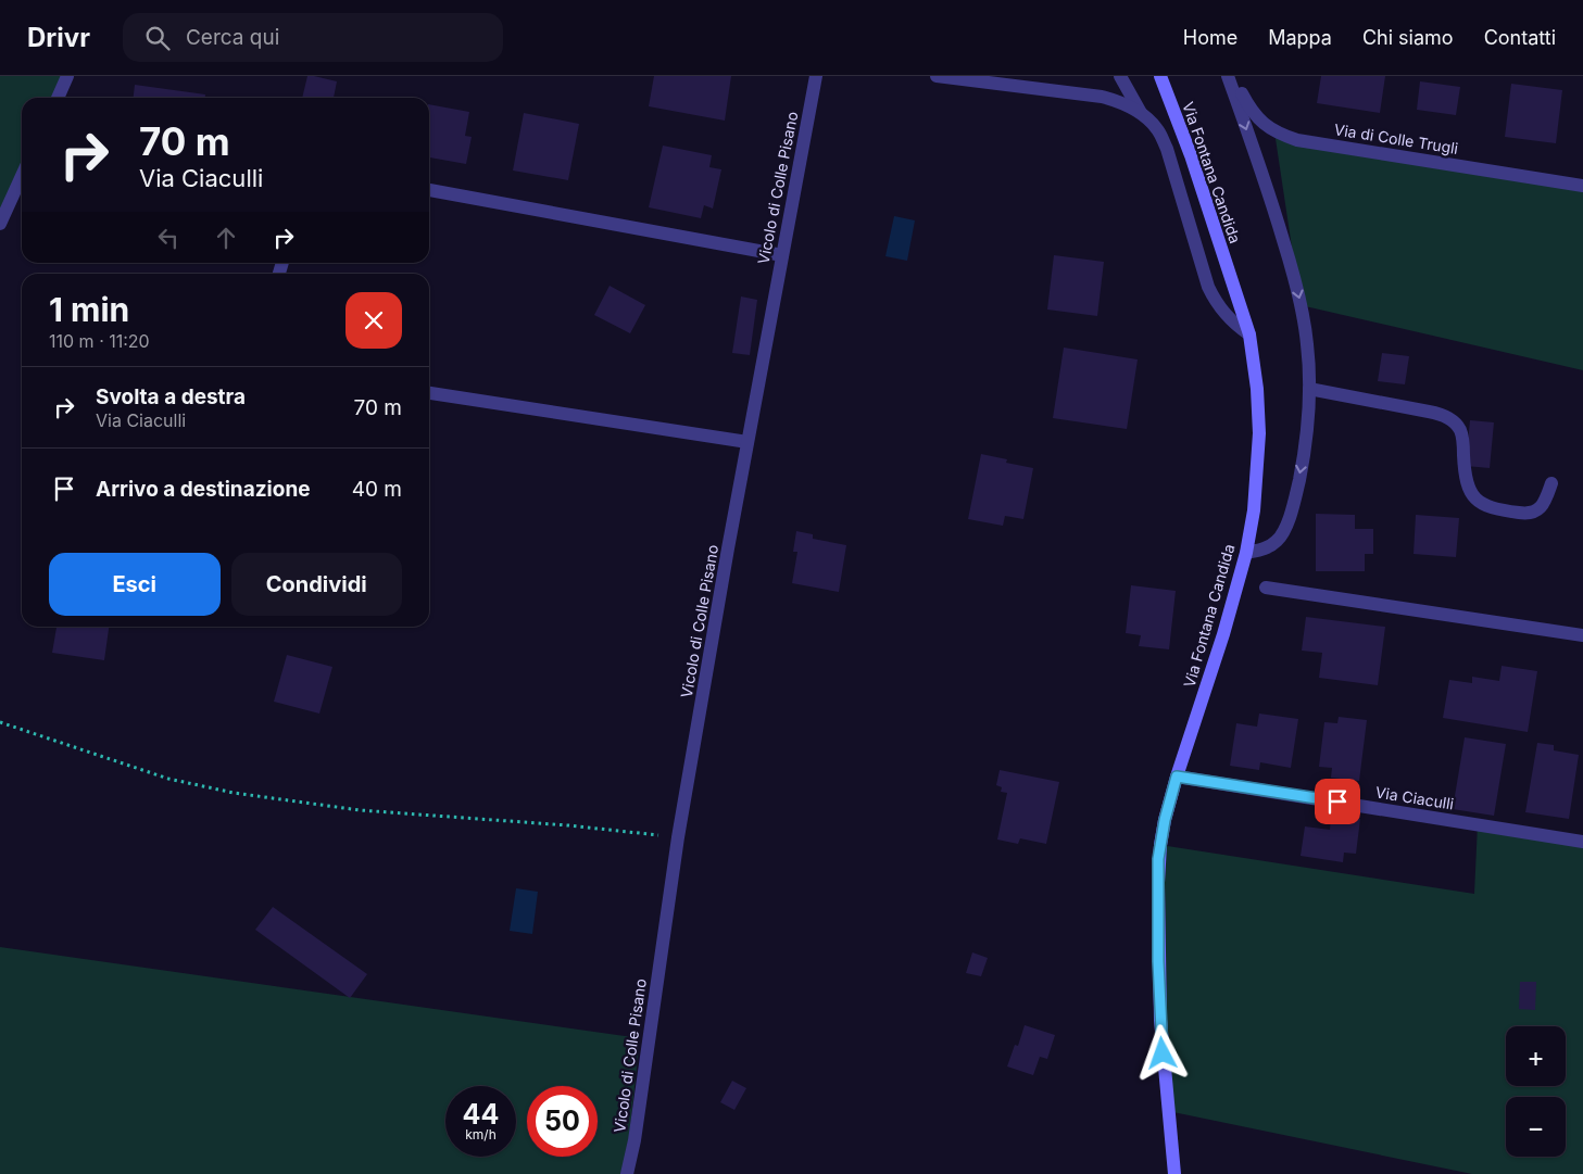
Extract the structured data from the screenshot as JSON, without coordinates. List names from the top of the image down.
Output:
{
  "streets": {
    "main road": ["Via Fontana Candida"],
    "street": ["Via di Colle Trugli", "Vicolo di Colle Pisano", "Via Ciaculli"]
  },
  "crossings": [
    ["Via Fontana Candida", "Via Ciaculli"]
  ],
  "page": {
    "header": "Drivr",
    "search": "Cerca qui",
    "nav": [
      "Home",
      "Mappa",
      "Chi siamo",
      "Contatti"
    ],
    "turn": ["70 m", "Via Ciaculli"],
    "heading": ["1 min", "110 m · 11:20"],
    "list": [
      {
        "name": "Svolta a destra",
        "note": "Via Ciaculli",
        "value": "70 m"
      },
      {
        "name": "Arrivo a destinazione",
        "value": "40 m"
      }
    ],
    "buttons": ["Esci", "Condividi"],
    "map_buttons": ["+", "−"],
    "speed": "44 km/h",
    "limit": "50"
  }
}
